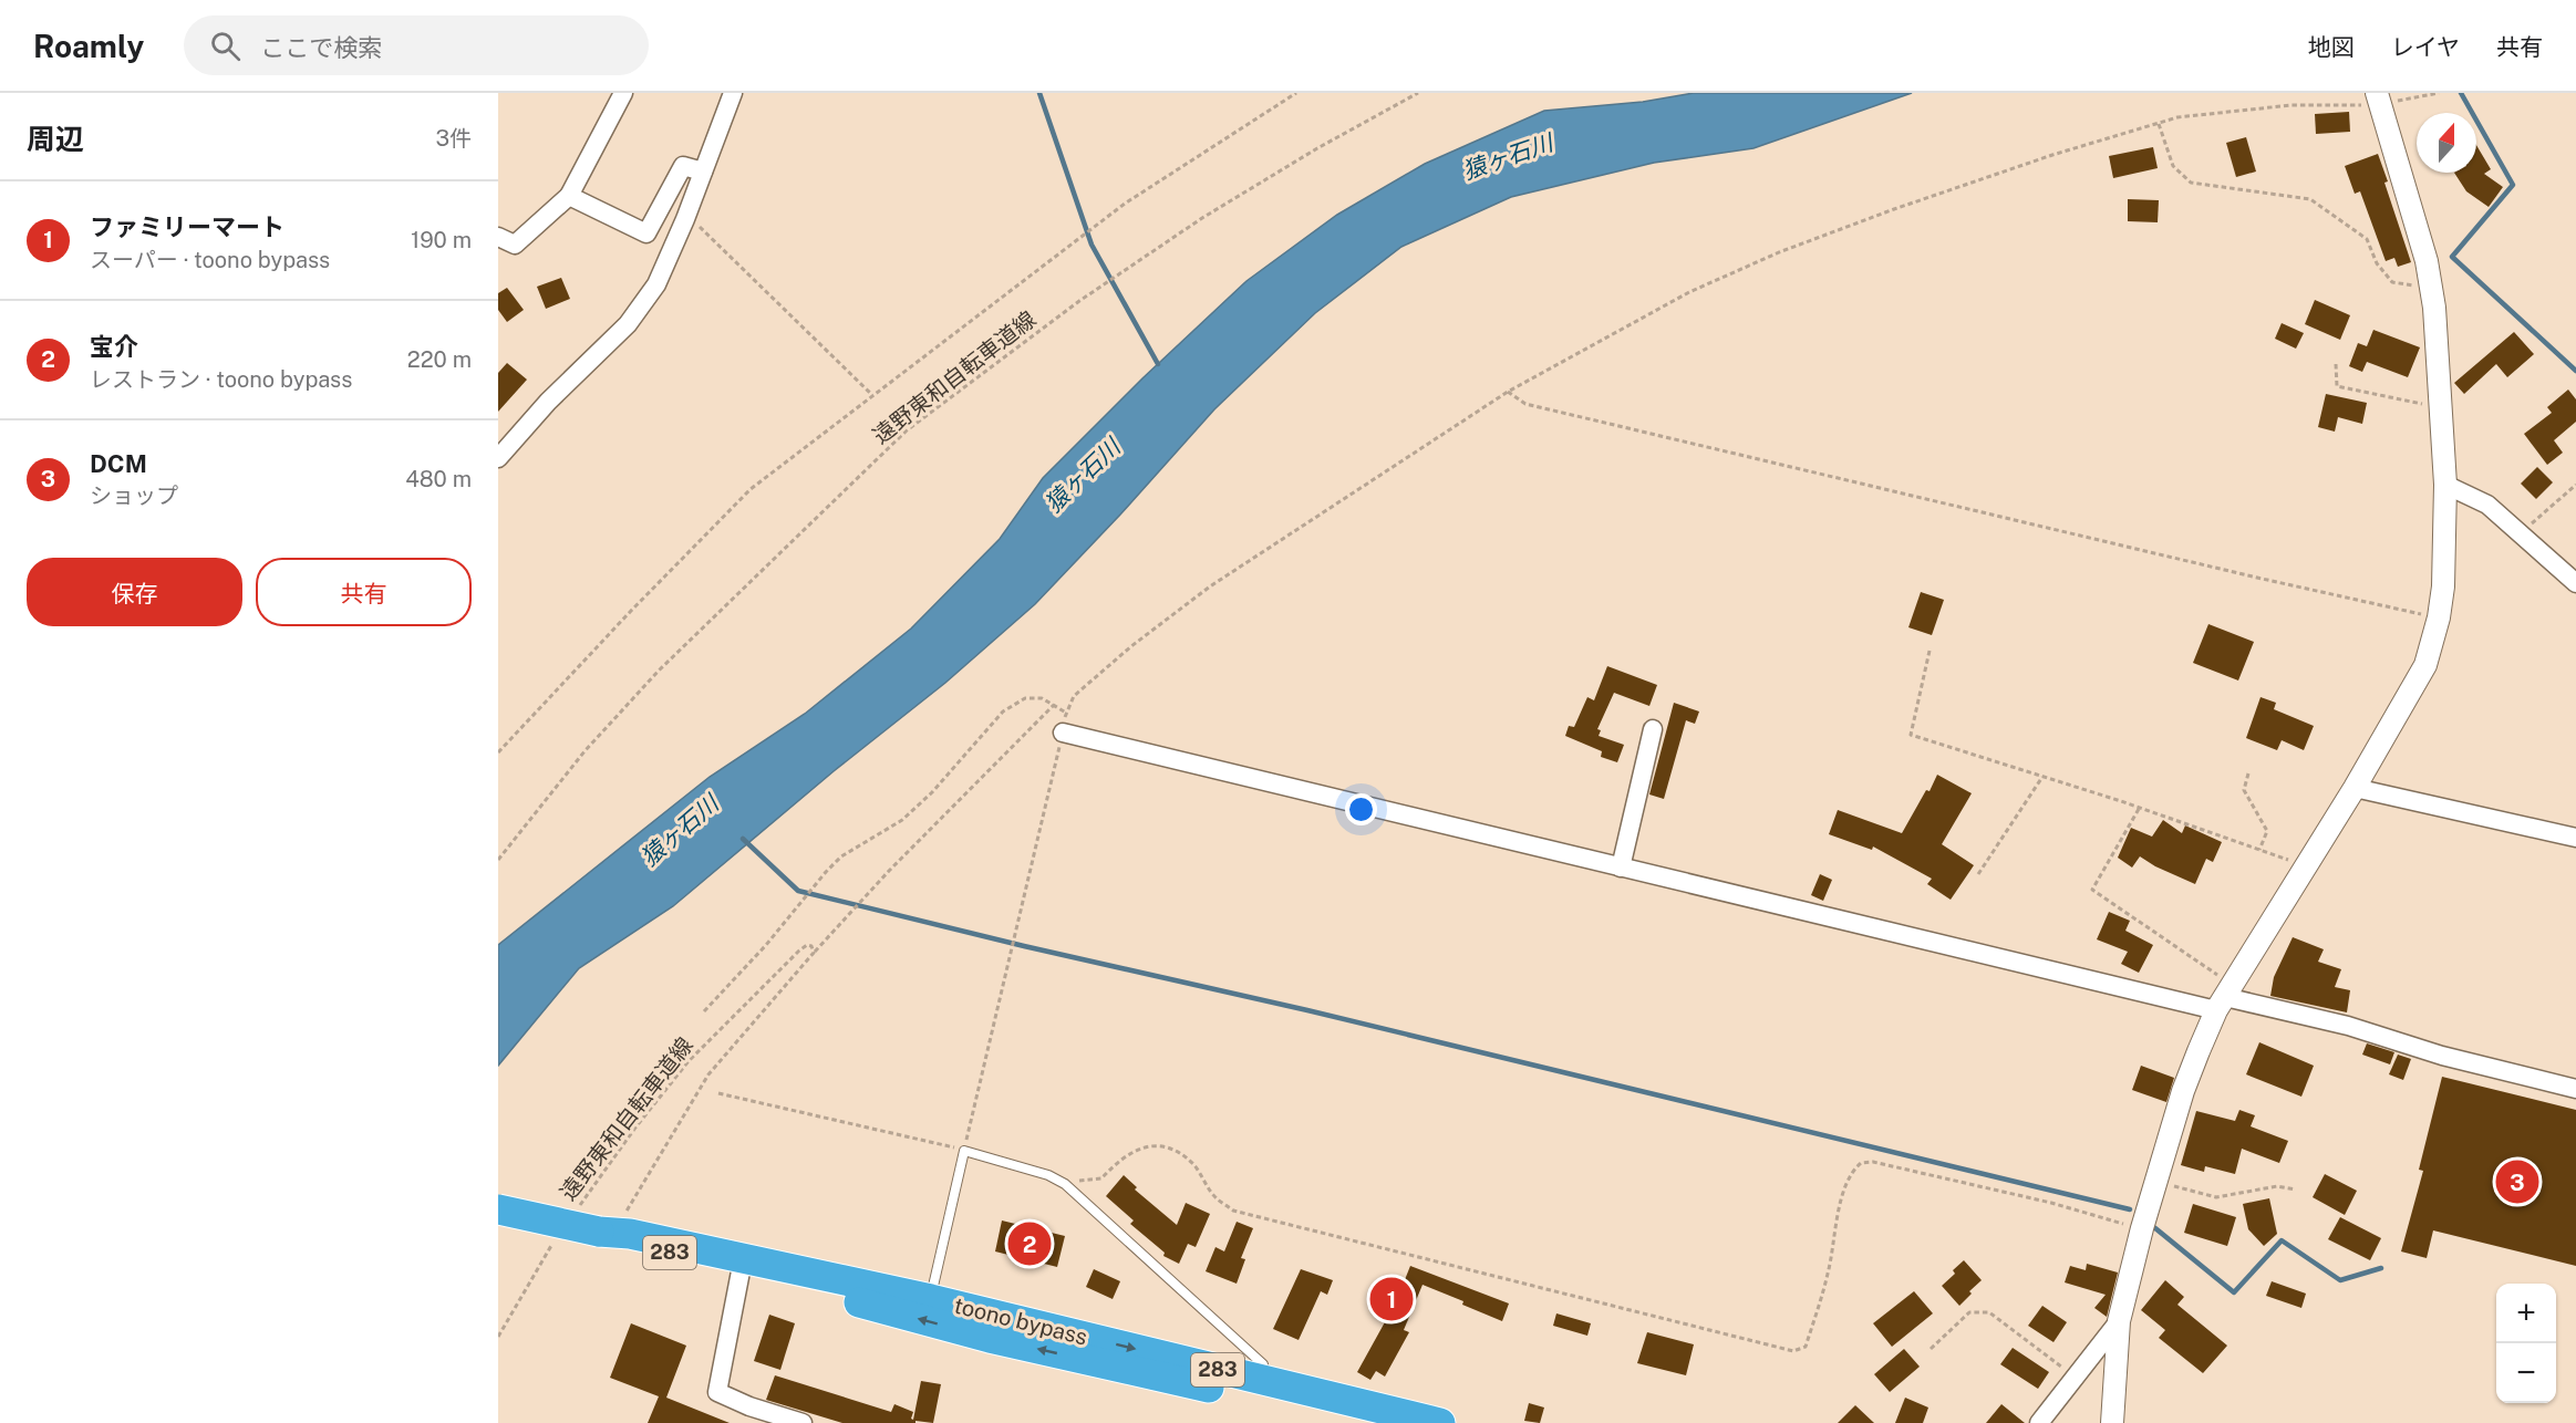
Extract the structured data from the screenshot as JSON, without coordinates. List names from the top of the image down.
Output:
{
  "streets": {
    "highway": ["283", "toono bypass"],
    "path": ["遠野東和自転車道線"]
  },
  "crossings": [
    ["遠野東和自転車道線", "toono bypass"]
  ],
  "water": ["猿ヶ石川"],
  "north": "top",
  "page": {
    "header": "Roamly",
    "search": "ここで検索",
    "nav": ["地図", "レイヤ", "共有"],
    "heading": ["周辺", "3件"],
    "list": [
      {
        "mark": "1",
        "name": "ファミリーマート",
        "note": "スーパー · toono bypass",
        "value": "190 m"
      },
      {
        "mark": "2",
        "name": "宝介",
        "note": "レストラン · toono bypass",
        "value": "220 m"
      },
      {
        "mark": "3",
        "name": "DCM",
        "note": "ショップ",
        "value": "480 m"
      }
    ],
    "buttons": ["保存", "共有"],
    "pins": ["3", "2", "1"],
    "map_buttons": ["+", "−"]
  }
}
